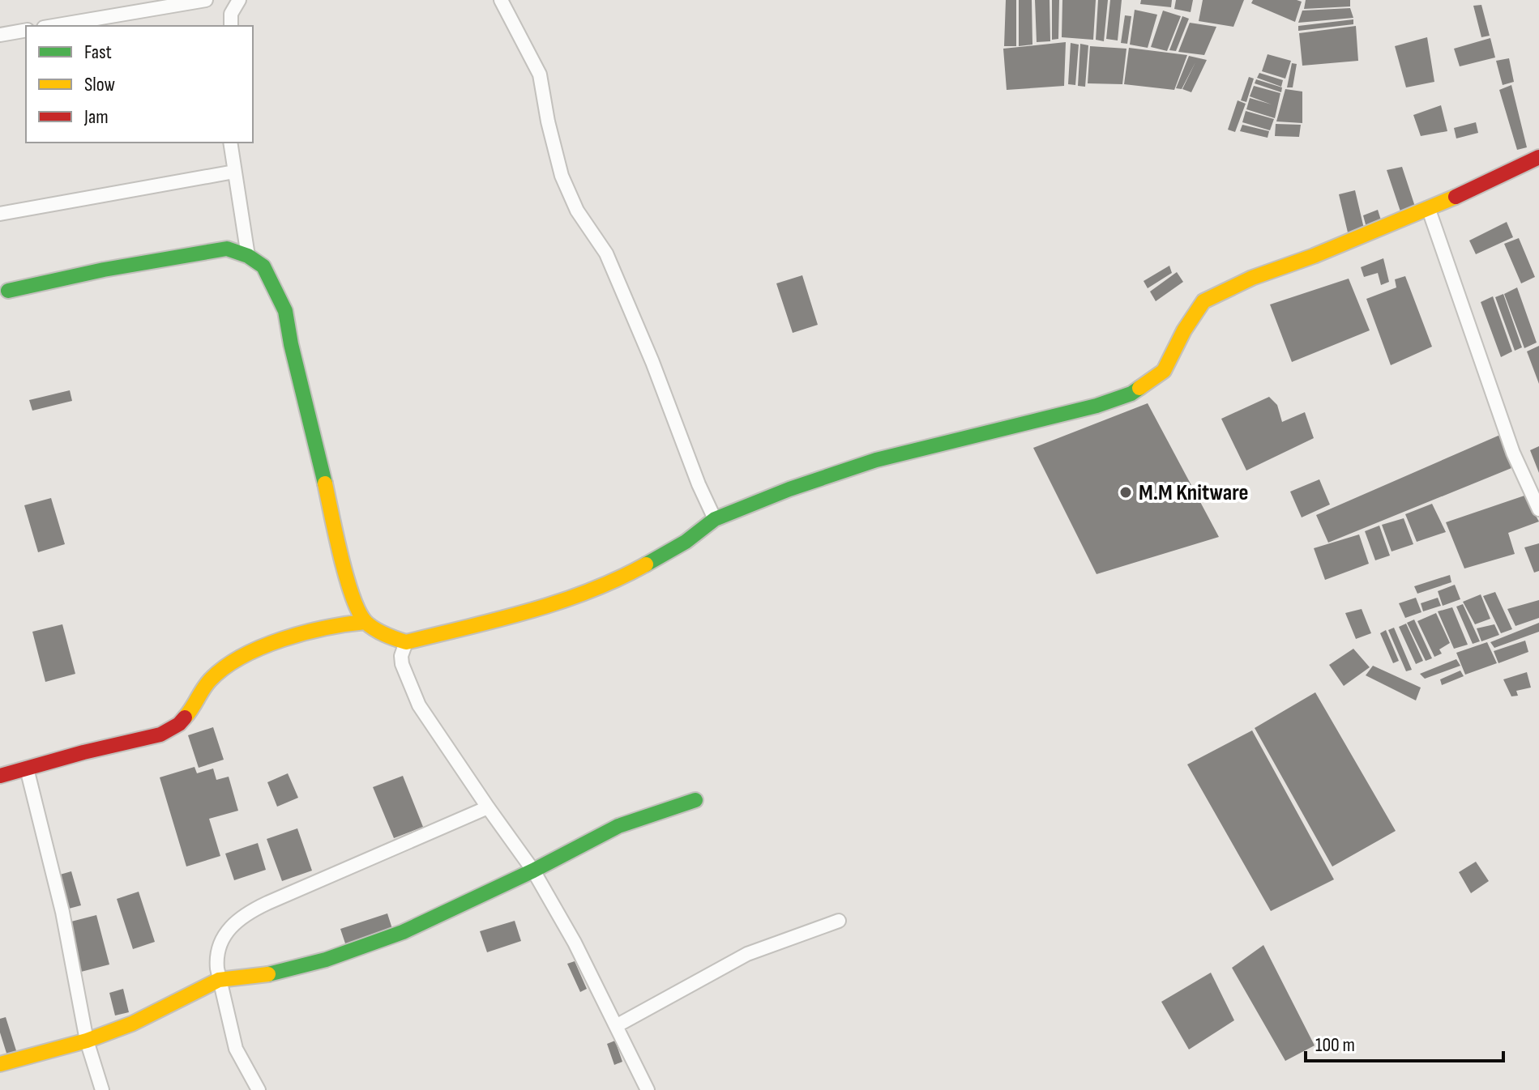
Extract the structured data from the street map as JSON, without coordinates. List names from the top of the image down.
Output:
{
  "places": ["M.M Knitware"],
  "legend": ["Fast", "Slow", "Jam"],
  "scale_bar": "100 m"
}
